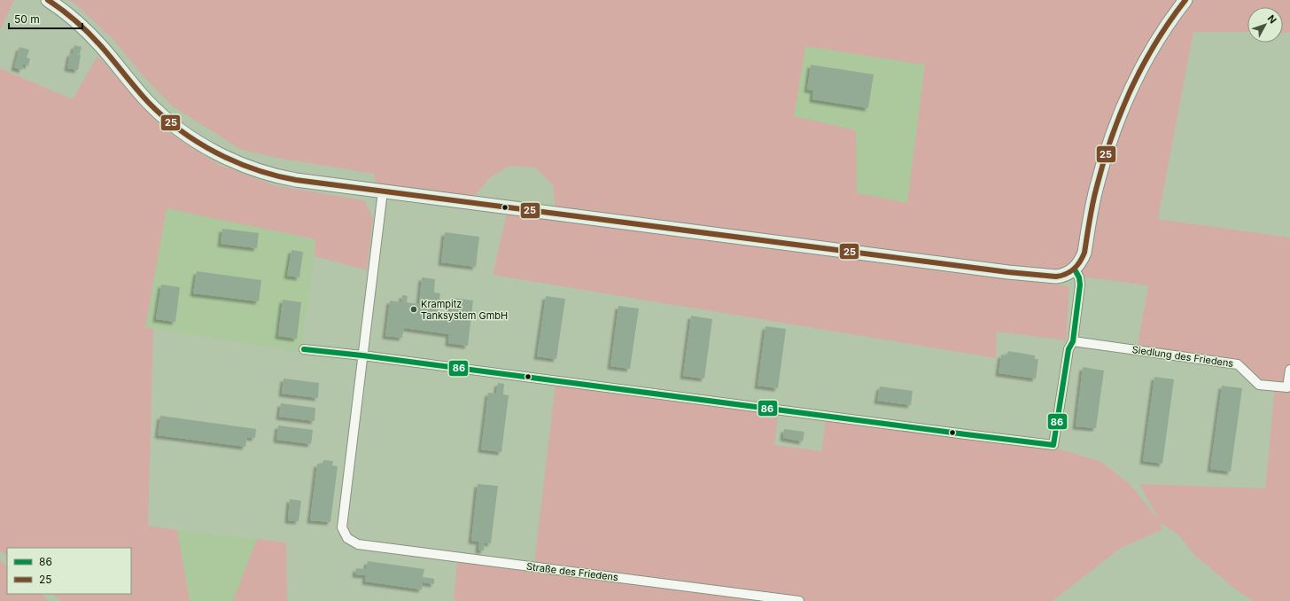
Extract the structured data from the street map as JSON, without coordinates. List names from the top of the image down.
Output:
{
  "streets": {
    "street": ["Siedlung des Friedens", "Straße des Friedens"]
  },
  "places": ["Krampitz Tanksystem GmbH"],
  "lines": ["transit line 25", "transit line 86"],
  "legend": ["86", "25"],
  "scale_bar": "50 m",
  "north": "top right"
}
